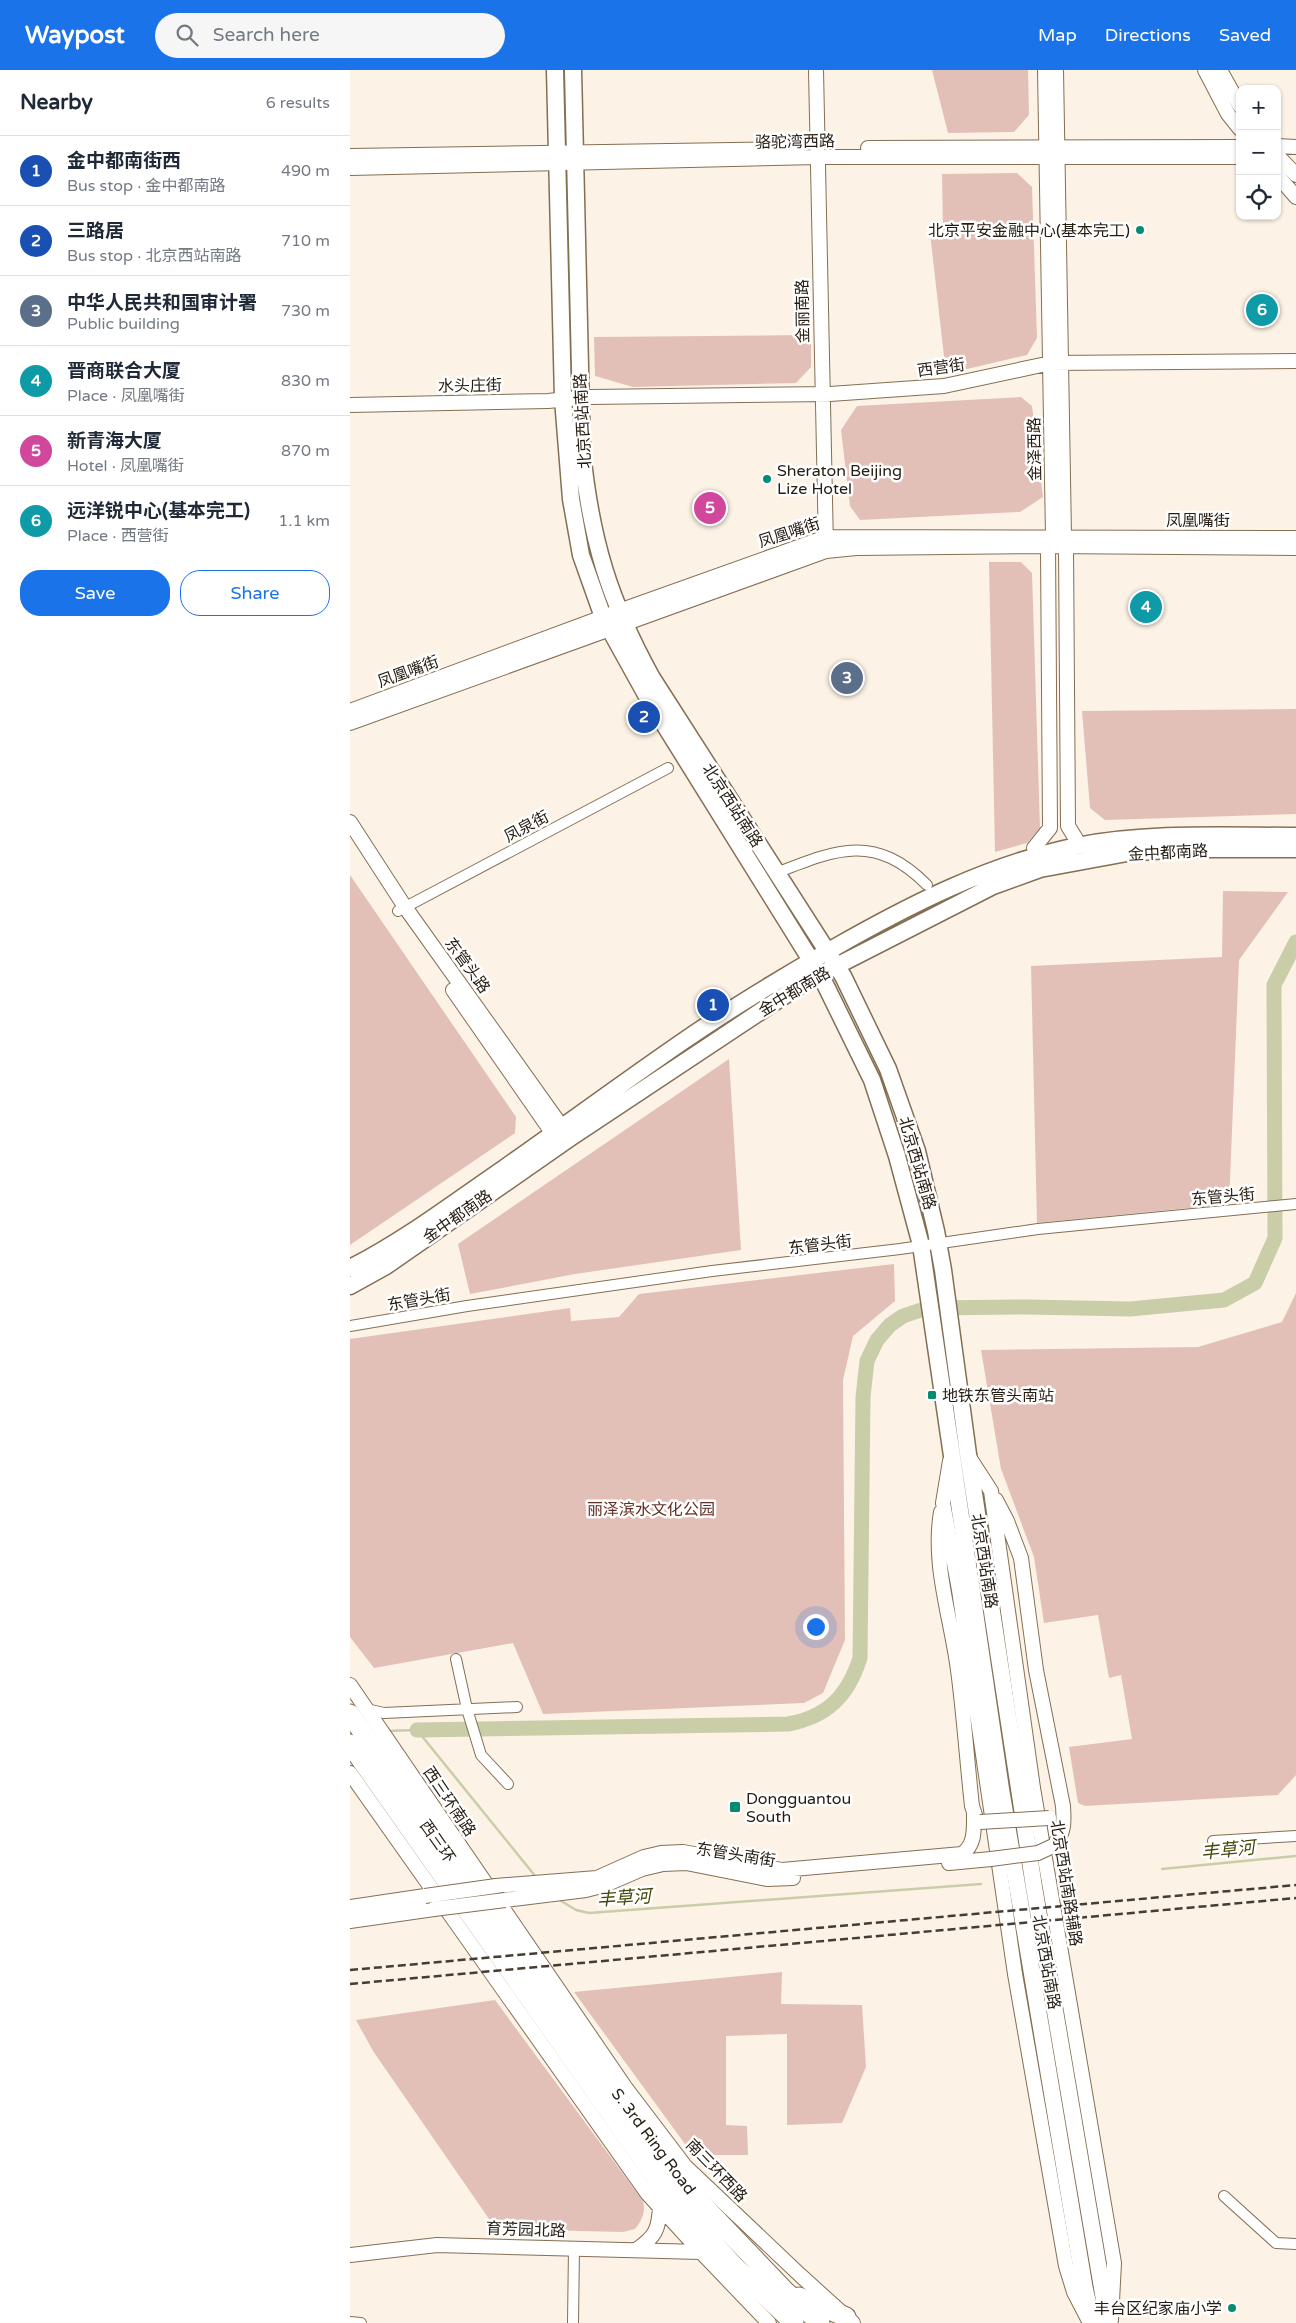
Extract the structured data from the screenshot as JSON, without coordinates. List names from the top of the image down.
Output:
{
  "streets": {
    "highway": ["西三环", "S. 3rd Ring Road"],
    "main road": ["北京西站南路", "金中都南路"],
    "street": [
      "骆驼湾西路",
      "金丽南路",
      "西营街",
      "水头庄街",
      "金泽西路",
      "凤凰嘴街",
      "凤泉街",
      "东管头路",
      "东管头街",
      "西三环南路",
      "东管头南街",
      "北京西站南路辅路",
      "南三环西路",
      "育芳园北路"
    ]
  },
  "crossings": [
    ["骆驼湾西路", "金丽南路"],
    ["骆驼湾西路", "北京西站南路"],
    ["骆驼湾西路", "金泽西路"],
    ["金丽南路", "西营街"],
    ["金丽南路", "凤凰嘴街"],
    ["西营街", "水头庄街"],
    ["西营街", "北京西站南路"],
    ["西营街", "金泽西路"],
    ["水头庄街", "北京西站南路"],
    ["北京西站南路", "凤凰嘴街"],
    ["北京西站南路", "金中都南路"],
    ["北京西站南路", "东管头街"],
    ["北京西站南路", "北京西站南路辅路"],
    ["金泽西路", "凤凰嘴街"],
    ["凤泉街", "东管头路"],
    ["金中都南路", "东管头路"],
    ["西三环南路", "西三环"],
    ["西三环南路", "南三环西路"],
    ["西三环", "S. 3rd Ring Road"],
    ["东管头南街", "北京西站南路辅路"]
  ],
  "water": ["丰草河"],
  "parks": ["丽泽滨水文化公园"],
  "places": {
    "other": ["北京平安金融中心(基本完工)", "Sheraton Beijing Lize Hotel", "丰台区纪家庙小学"],
    "transit": ["地铁东管头南站", "Dongguantou South"]
  },
  "page": {
    "header": "Waypost",
    "search": "Search here",
    "nav": ["Map", "Directions", "Saved"],
    "heading": ["Nearby", "6 results"],
    "map_buttons": ["+", "−"],
    "list": [
      {
        "mark": "1",
        "name": "金中都南街西",
        "note": "Bus stop · 金中都南路",
        "value": "490 m"
      },
      {
        "mark": "2",
        "name": "三路居",
        "note": "Bus stop · 北京西站南路",
        "value": "710 m"
      },
      {
        "mark": "3",
        "name": "中华人民共和国审计署",
        "note": "Public building",
        "value": "730 m"
      },
      {
        "mark": "4",
        "name": "晋商联合大厦",
        "note": "Place · 凤凰嘴街",
        "value": "830 m"
      },
      {
        "mark": "5",
        "name": "新青海大厦",
        "note": "Hotel · 凤凰嘴街",
        "value": "870 m"
      },
      {
        "mark": "6",
        "name": "远洋锐中心(基本完工)",
        "note": "Place · 西营街",
        "value": "1.1 km"
      }
    ],
    "pins": [
      "6",
      "5",
      "4",
      "3",
      "2",
      "1"
    ],
    "buttons": ["Save", "Share"]
  }
}
